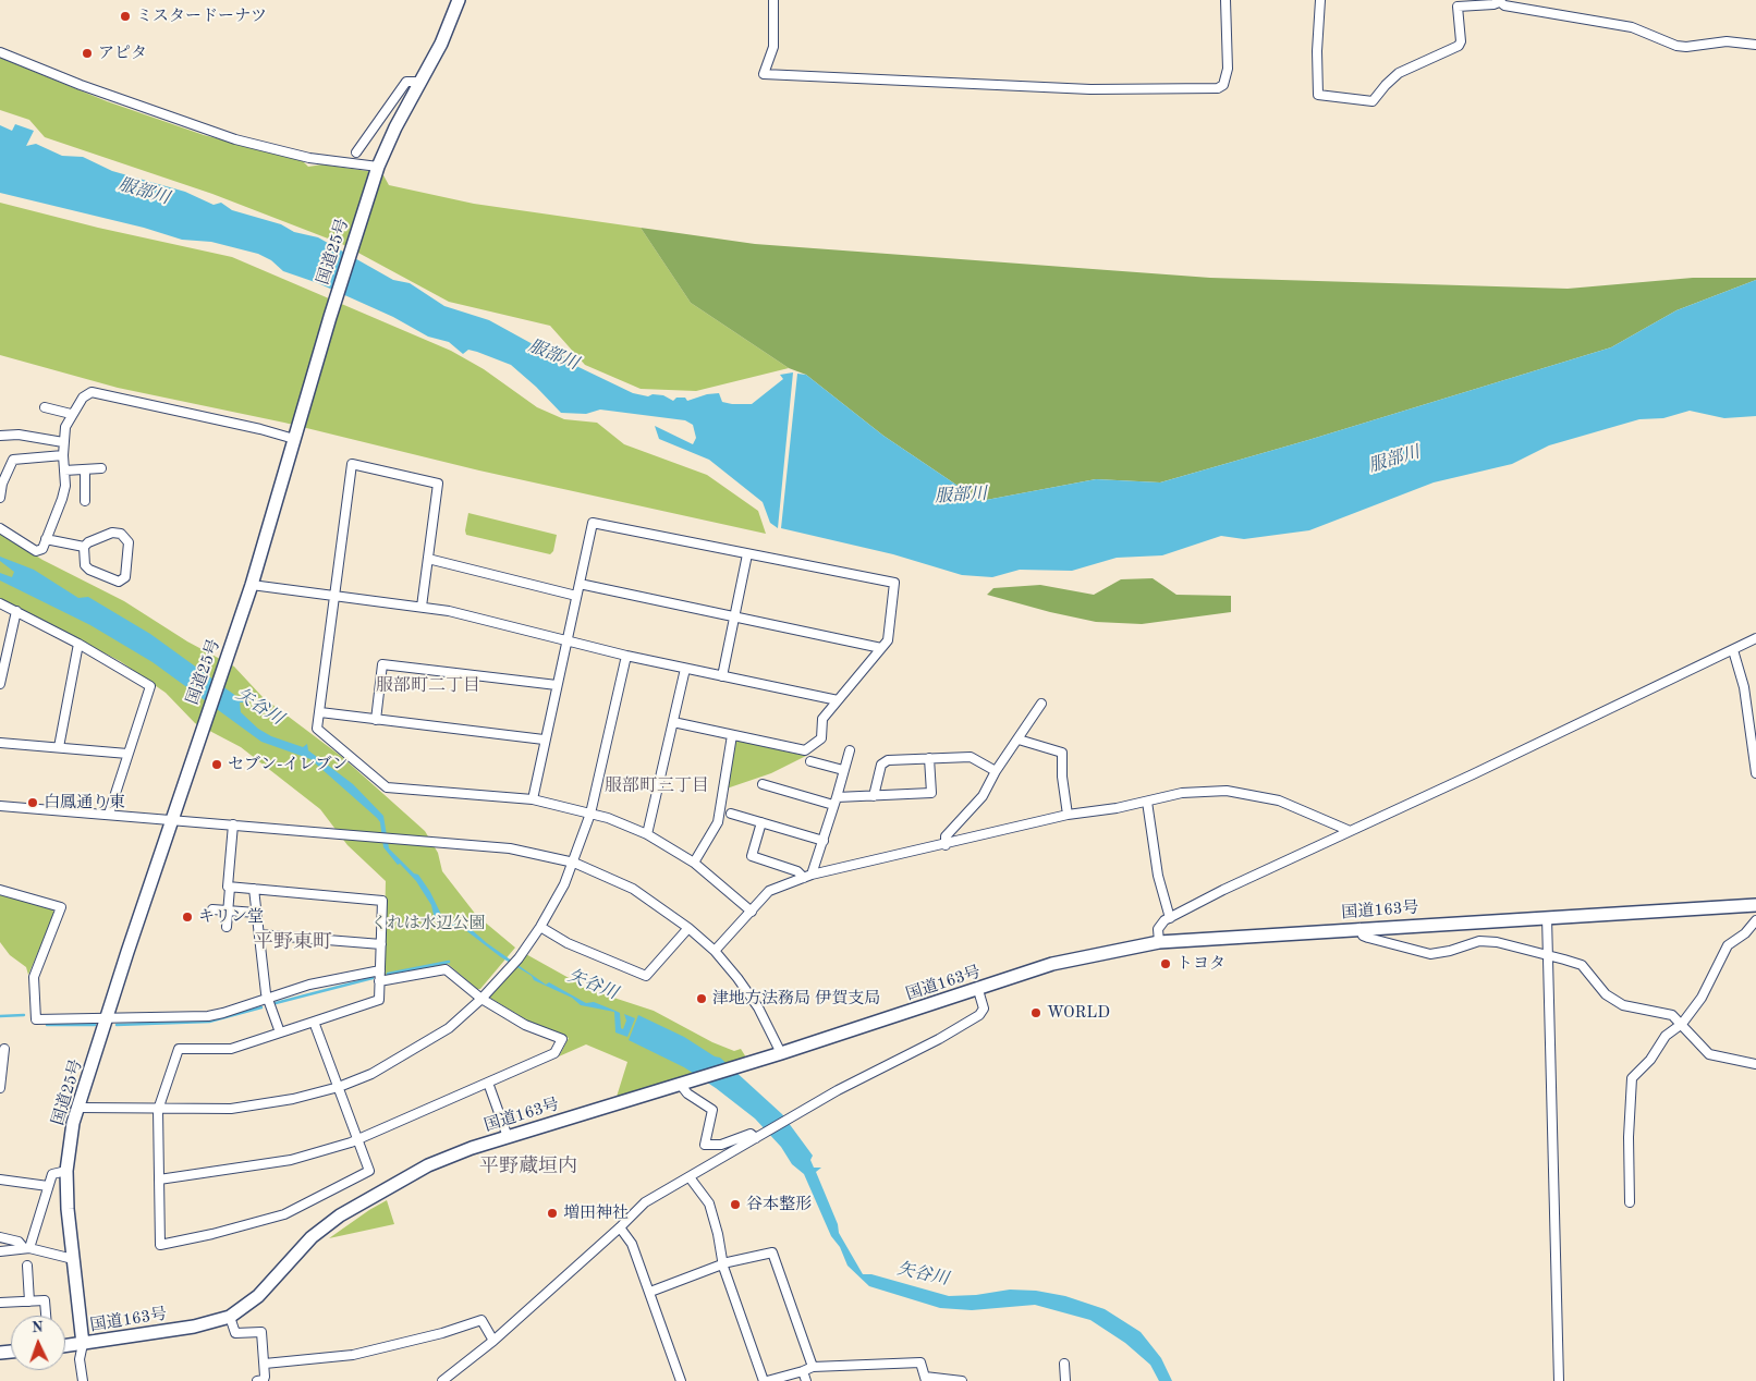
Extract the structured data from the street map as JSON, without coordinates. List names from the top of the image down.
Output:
{
  "streets": {
    "highway": ["国道25号", "国道163号"]
  },
  "crossings": [
    ["国道25号", "国道163号"]
  ],
  "districts": [
    "服部町二丁目",
    "服部町三丁目",
    "平野東町",
    "平野蔵垣内"
  ],
  "water": ["服部川", "矢谷川"],
  "parks": ["くれは水辺公園"],
  "places": [
    "ミスタードーナツ",
    "アピタ",
    "セブン-イレブン",
    "白鳳通り東",
    "キリン堂",
    "トヨタ",
    "津地方法務局 伊賀支局",
    "WORLD",
    "谷本整形",
    "増田神社"
  ],
  "north": "top"
}
